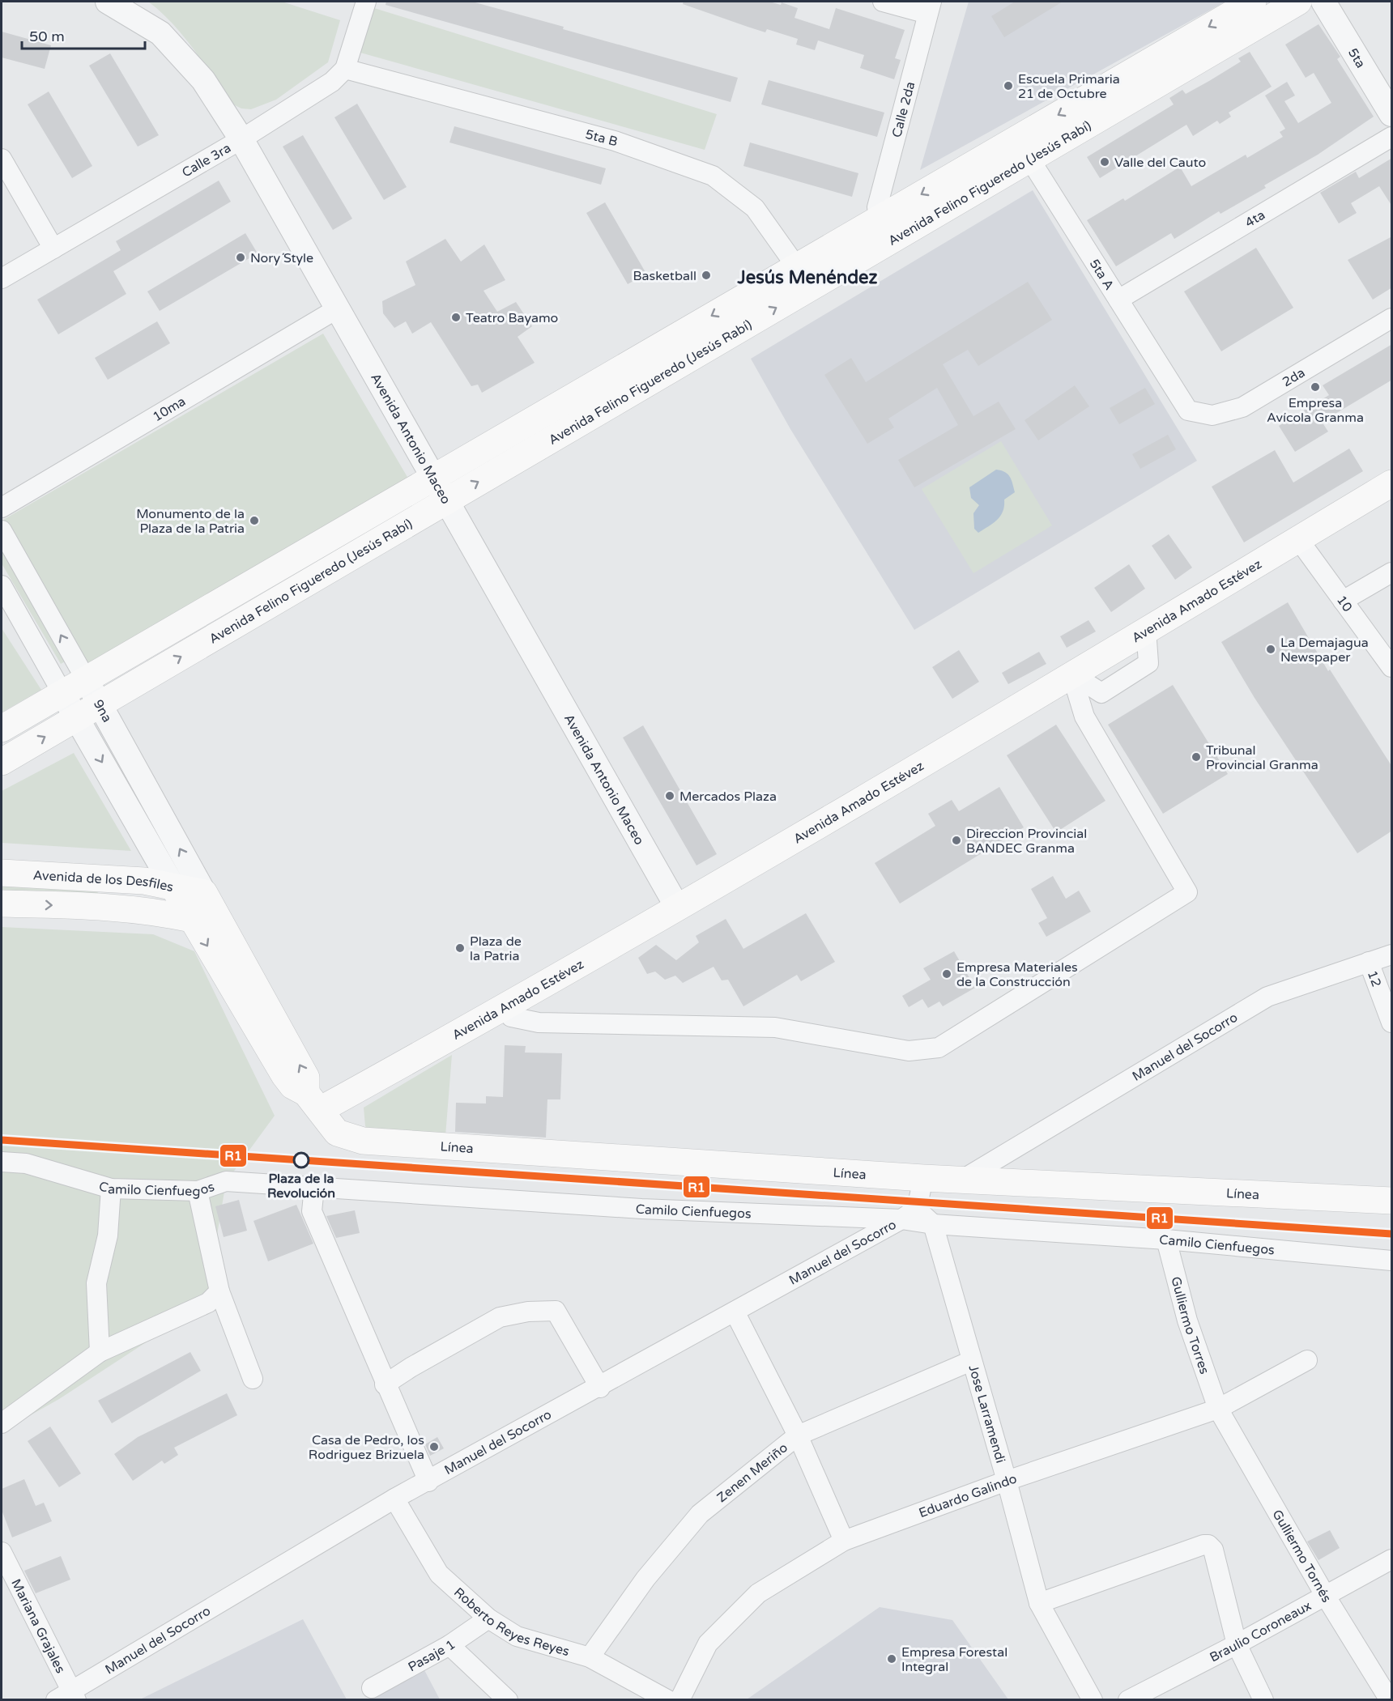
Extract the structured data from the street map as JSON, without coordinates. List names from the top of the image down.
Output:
{
  "streets": {
    "main road": [
      "Avenida Felino Figueredo (Jesús Rabí)",
      "Avenida Amado Estévez",
      "Avenida de los Desfiles",
      "Línea"
    ],
    "street": [
      "5ta",
      "Calle 2da",
      "5ta B",
      "Calle 3ra",
      "4ta",
      "5ta A",
      "2da",
      "10ma",
      "Avenida Antonio Maceo",
      "10",
      "9na",
      "12",
      "Manuel del Socorro",
      "Camilo Cienfuegos",
      "Gulliermo Torres",
      "Jose Larramendi",
      "Zenen Meriño",
      "Eduardo Galindo",
      "Gulliermo Tornés",
      "Roberto Reyes Reyes",
      "Mariana Grajales",
      "Braulio Coroneaux",
      "Pasaje 1"
    ]
  },
  "crossings": [
    ["Calle 2da", "Avenida Felino Figueredo (Jesús Rabí)"],
    ["5ta B", "Calle 3ra"],
    ["5ta B", "Avenida Felino Figueredo (Jesús Rabí)"],
    ["Calle 3ra", "Avenida Antonio Maceo"],
    ["Avenida Felino Figueredo (Jesús Rabí)", "5ta A"],
    ["Avenida Felino Figueredo (Jesús Rabí)", "Avenida Antonio Maceo"],
    ["Avenida Felino Figueredo (Jesús Rabí)", "9na"],
    ["4ta", "5ta A"],
    ["5ta A", "2da"],
    ["10ma", "Avenida Antonio Maceo"],
    ["Avenida Antonio Maceo", "Avenida Amado Estévez"],
    ["Avenida Amado Estévez", "10"],
    ["Avenida Amado Estévez", "Línea"],
    ["9na", "Avenida de los Desfiles"],
    ["12", "Manuel del Socorro"],
    ["Manuel del Socorro", "Línea"],
    ["Manuel del Socorro", "Camilo Cienfuegos"],
    ["Manuel del Socorro", "Roberto Reyes Reyes"],
    ["Manuel del Socorro", "Mariana Grajales"],
    ["Camilo Cienfuegos", "Gulliermo Torres"],
    ["Camilo Cienfuegos", "Jose Larramendi"],
    ["Gulliermo Torres", "Eduardo Galindo"],
    ["Gulliermo Torres", "Gulliermo Tornés"],
    ["Jose Larramendi", "Zenen Meriño"],
    ["Jose Larramendi", "Eduardo Galindo"],
    ["Zenen Meriño", "Roberto Reyes Reyes"],
    ["Eduardo Galindo", "Gulliermo Tornés"],
    ["Gulliermo Tornés", "Braulio Coroneaux"],
    ["Roberto Reyes Reyes", "Pasaje 1"]
  ],
  "districts": ["Jesús Menéndez"],
  "places": [
    "Escuela Primaria 21 de Octubre",
    "Valle del Cauto",
    "Nory´Style",
    "Basketball",
    "Teatro Bayamo",
    "Empresa Avícola Granma",
    "Monumento de la Plaza de la Patria",
    "La Demajagua Newspaper",
    "Tribunal Provincial Granma",
    "Mercados Plaza",
    "Direccion Provincial BANDEC Granma",
    "Plaza de la Patria",
    "Empresa Materiales de la Construcción",
    "Plaza de la Revolución",
    "Casa de Pedro, los Rodriguez Brizuela",
    "Empresa Forestal Integral"
  ],
  "lines": ["transit line R1"],
  "scale_bar": "50 m"
}
